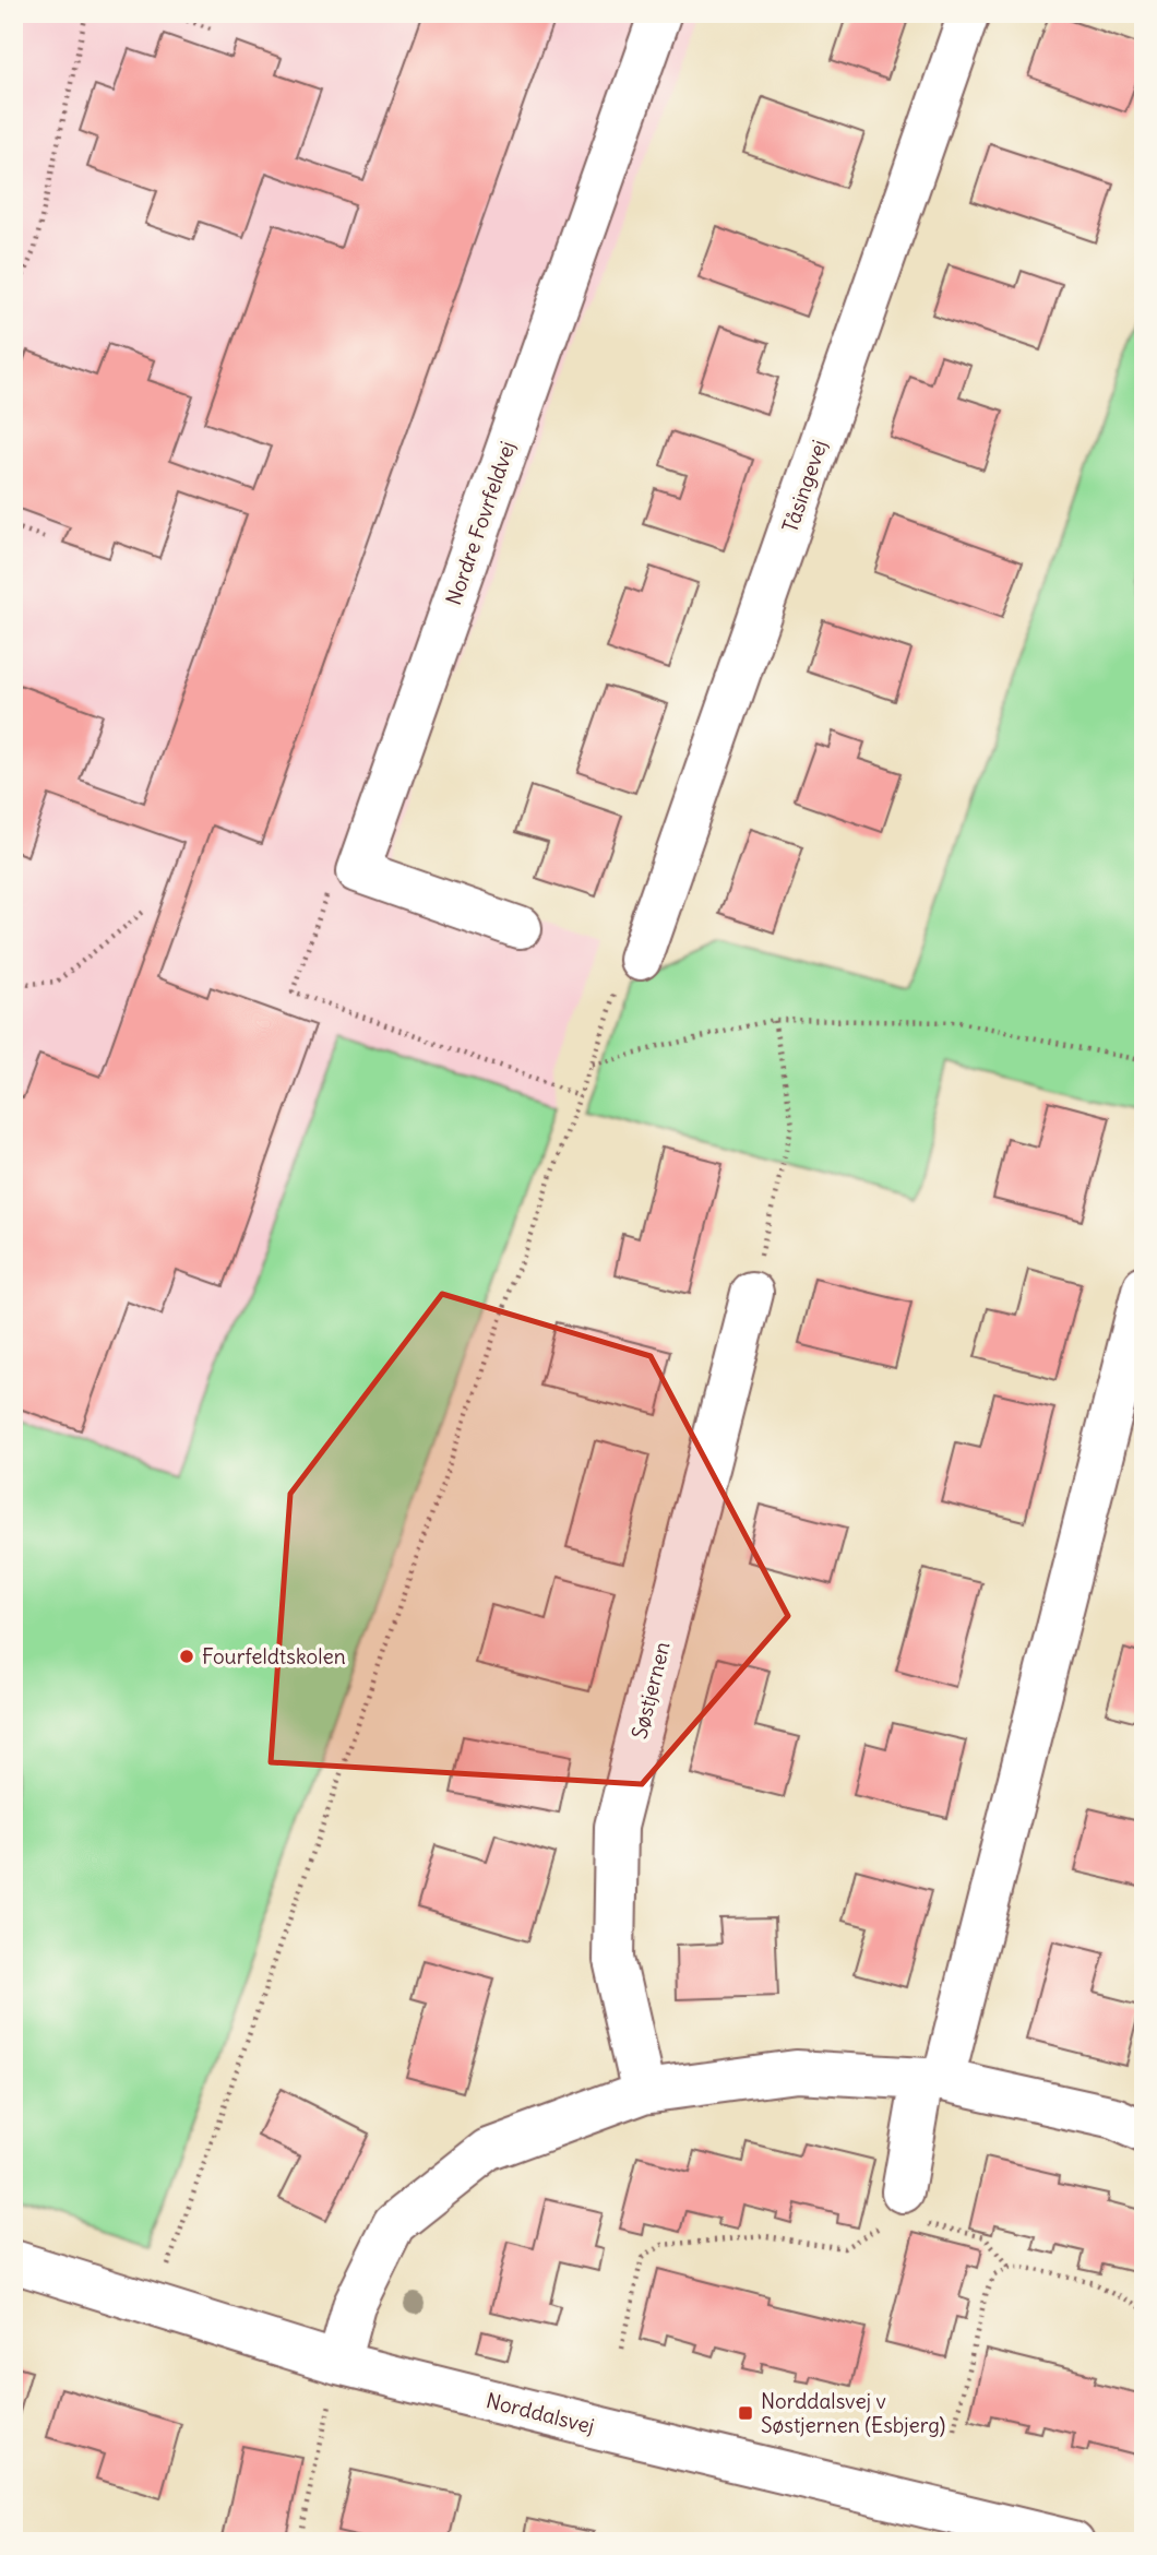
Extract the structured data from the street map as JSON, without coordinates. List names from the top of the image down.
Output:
{
  "streets": {
    "street": [
      "Tåsingevej",
      "Nordre Fovrfeldvej",
      "Søstjernen",
      "Norddalsvej"
    ]
  },
  "places": {
    "other": ["Fourfeldtskolen"],
    "transit": ["Norddalsvej v Søstjernen (Esbjerg)"]
  }
}
